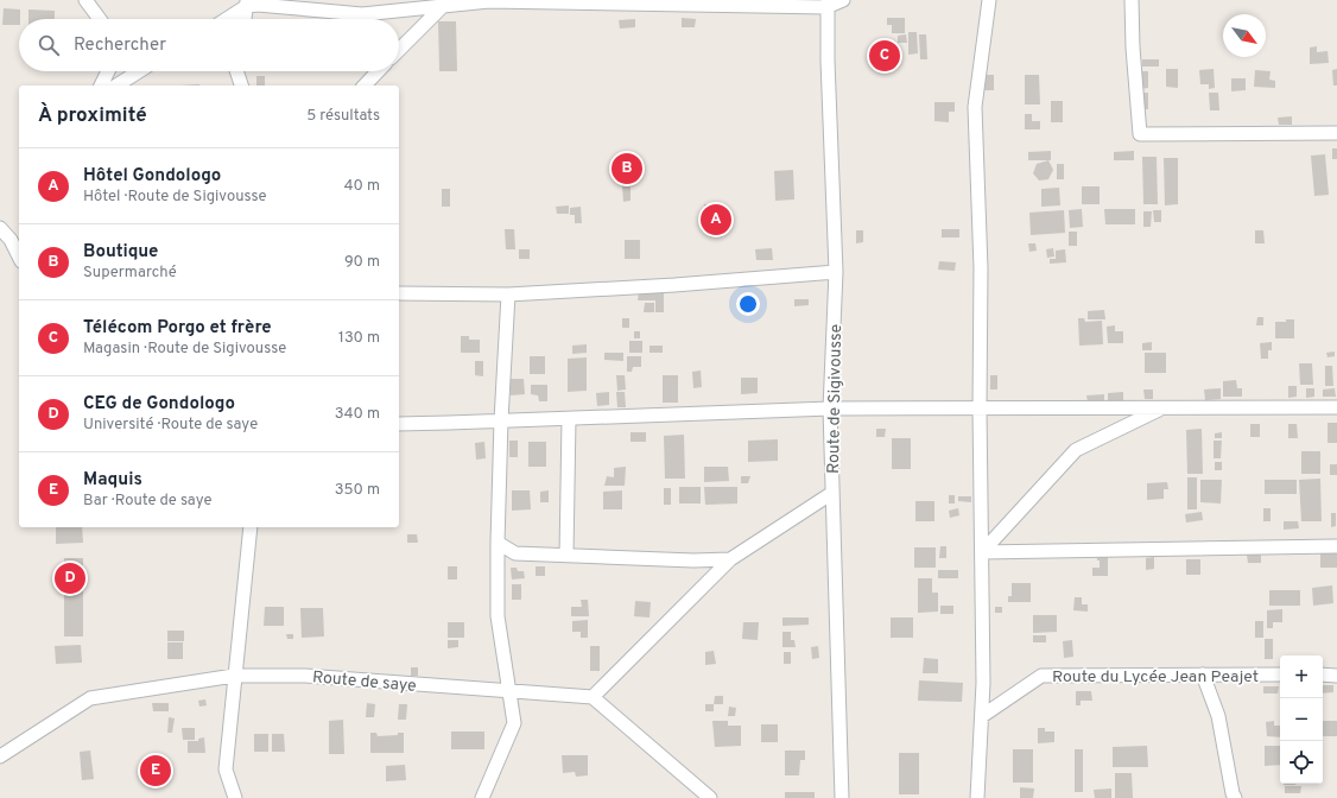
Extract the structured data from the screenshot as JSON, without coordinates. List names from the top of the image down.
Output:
{
  "streets": {
    "street": ["Route de Sigivousse", "Route du Lycée Jean Peajet", "Route de saye"]
  },
  "north": "bottom right",
  "page": {
    "search": "Rechercher",
    "pins": [
      "C",
      "B",
      "A",
      "D",
      "E"
    ],
    "heading": ["À proximité", "5 résultats"],
    "list": [
      {
        "mark": "A",
        "name": "Hôtel Gondologo",
        "note": "Hôtel · Route de Sigivousse",
        "value": "40 m"
      },
      {
        "mark": "B",
        "name": "Boutique",
        "note": "Supermarché",
        "value": "90 m"
      },
      {
        "mark": "C",
        "name": "Télécom Porgo et frère",
        "note": "Magasin · Route de Sigivousse",
        "value": "130 m"
      },
      {
        "mark": "D",
        "name": "CEG de Gondologo",
        "note": "Université · Route de saye",
        "value": "340 m"
      },
      {
        "mark": "E",
        "name": "Maquis",
        "note": "Bar · Route de saye",
        "value": "350 m"
      }
    ],
    "map_buttons": ["+", "−"]
  }
}
